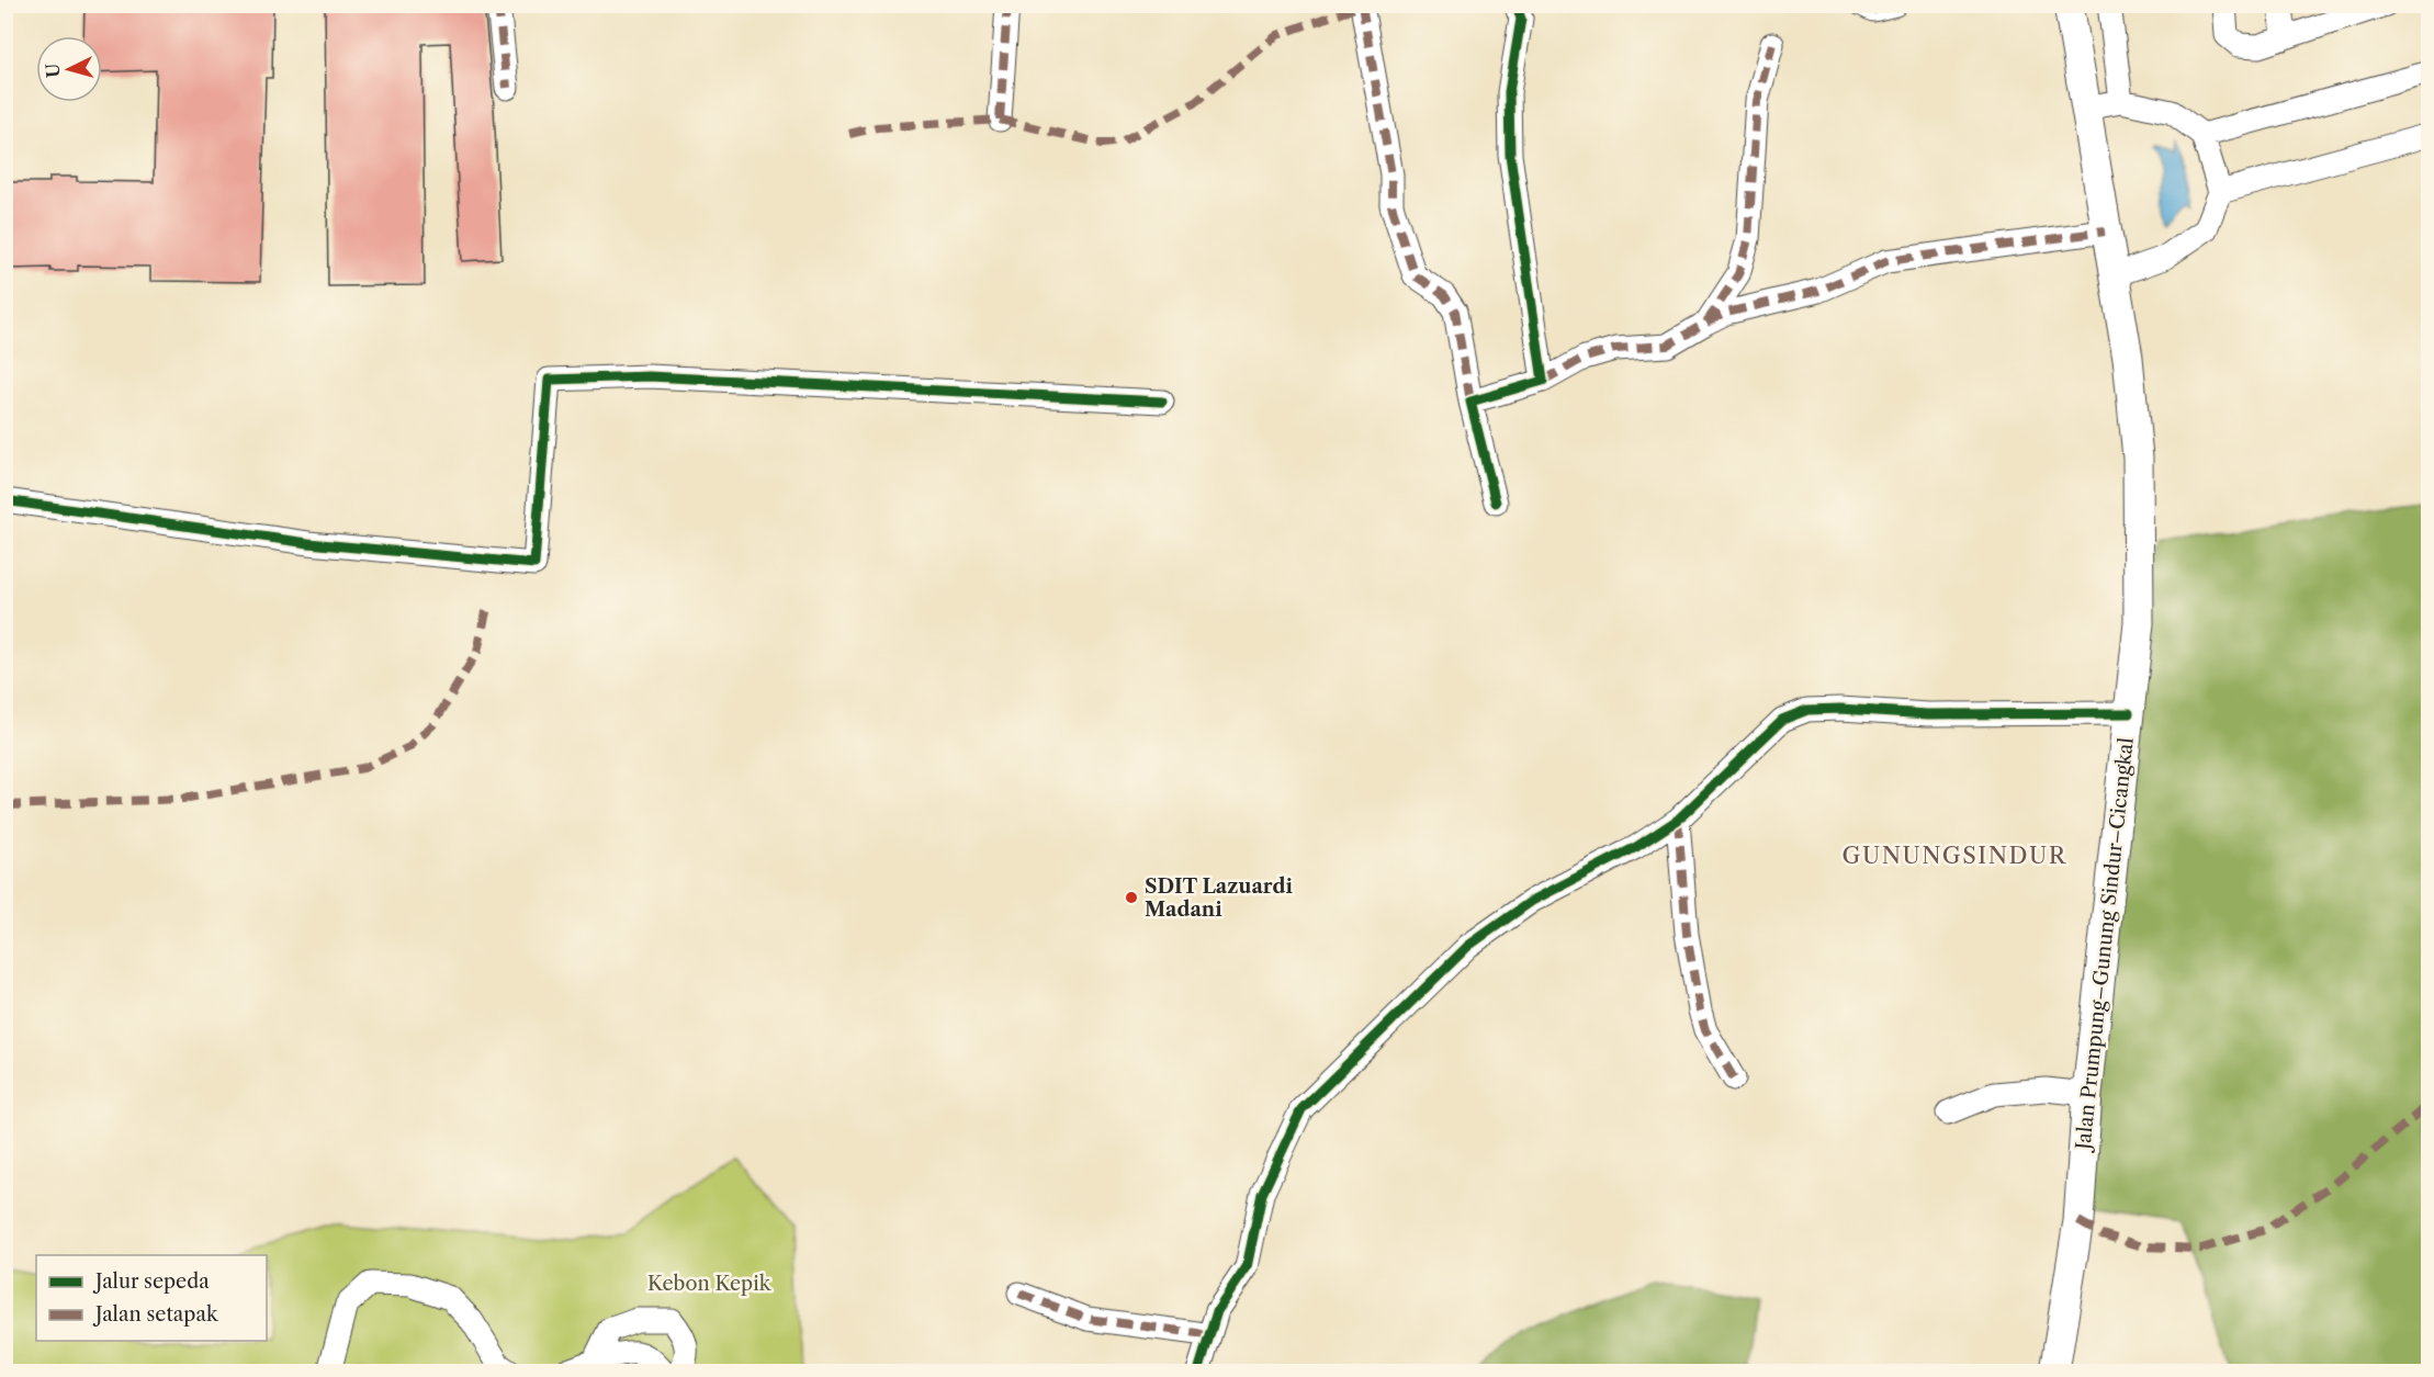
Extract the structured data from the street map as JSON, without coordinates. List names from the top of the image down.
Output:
{
  "streets": {
    "main road": ["Jalan Prumpung–Gunung Sindur–Cicangkal"]
  },
  "districts": ["GUNUNGSINDUR"],
  "parks": ["Kebon Kepik"],
  "places": ["SDIT Lazuardi Madani"],
  "legend": ["Jalur sepeda", "Jalan setapak"],
  "north": "left"
}
